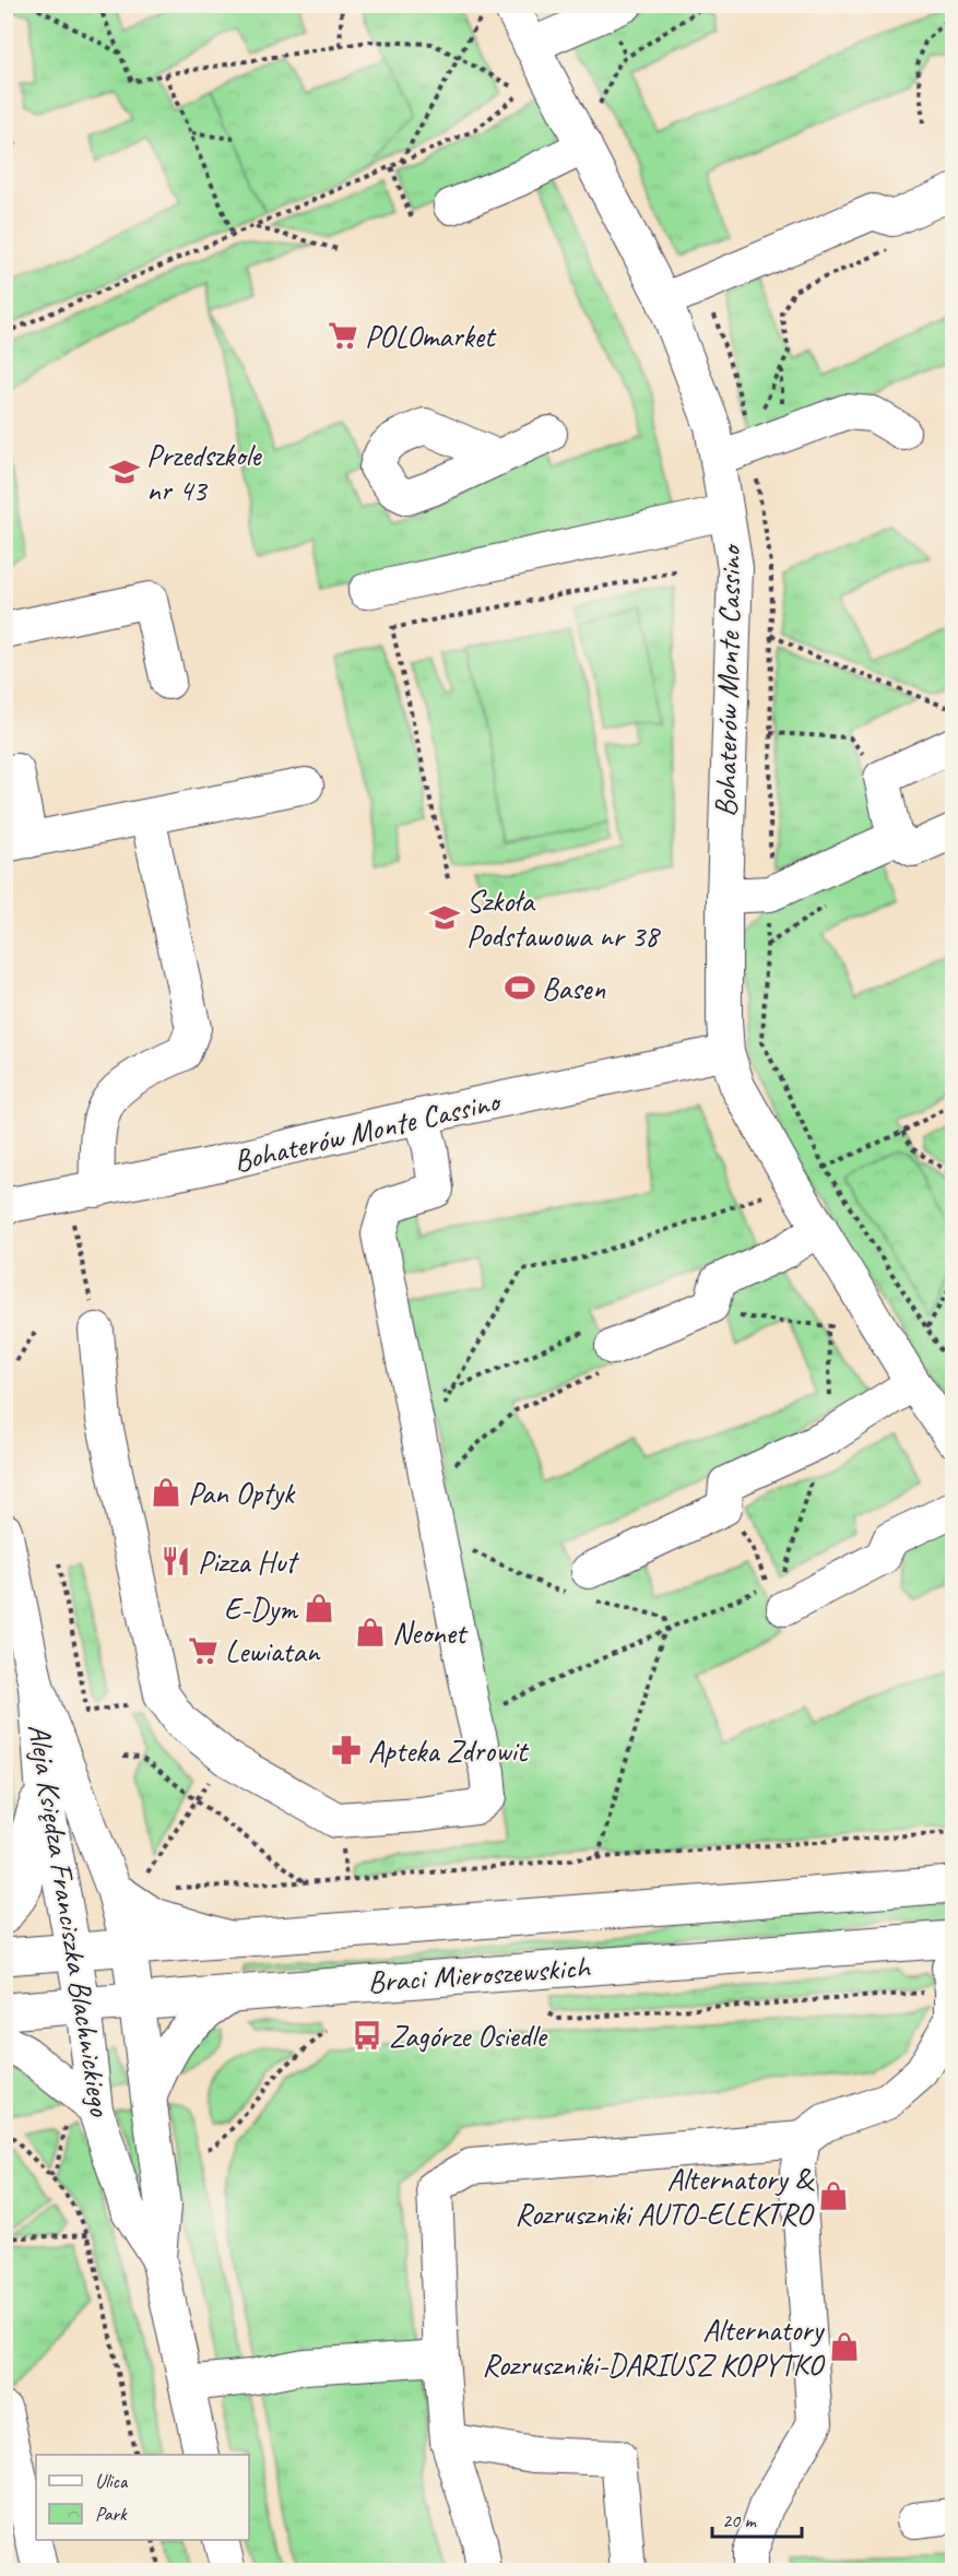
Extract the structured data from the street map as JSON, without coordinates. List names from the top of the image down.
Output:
{
  "streets": {
    "main road": ["Braci Mieroszewskich"],
    "street": ["Bohaterów Monte Cassino", "Aleja Księdza Franciszka Blachnickiego"]
  },
  "crossings": [
    ["Aleja Księdza Franciszka Blachnickiego", "Braci Mieroszewskich"]
  ],
  "places": {
    "supermarket": ["POLOmarket", "Lewiatan"],
    "school or university": ["Przedszkole nr 43", "Szkoła Podstawowa nr 38"],
    "sports": ["Basen"],
    "shop": [
      "Pan Optyk",
      "E-Dym",
      "Neonet",
      "Alternatory & Rozruszniki AUTO-ELEKTRO",
      "Alternatory Rozruszniki-DARIUSZ KOPYTKO"
    ],
    "restaurant": ["Pizza Hut"],
    "pharmacy": ["Apteka Zdrowit"],
    "bus stop": ["Zagórze Osiedle"]
  },
  "legend": ["Ulica", "Park"],
  "scale_bar": "20 m"
}
